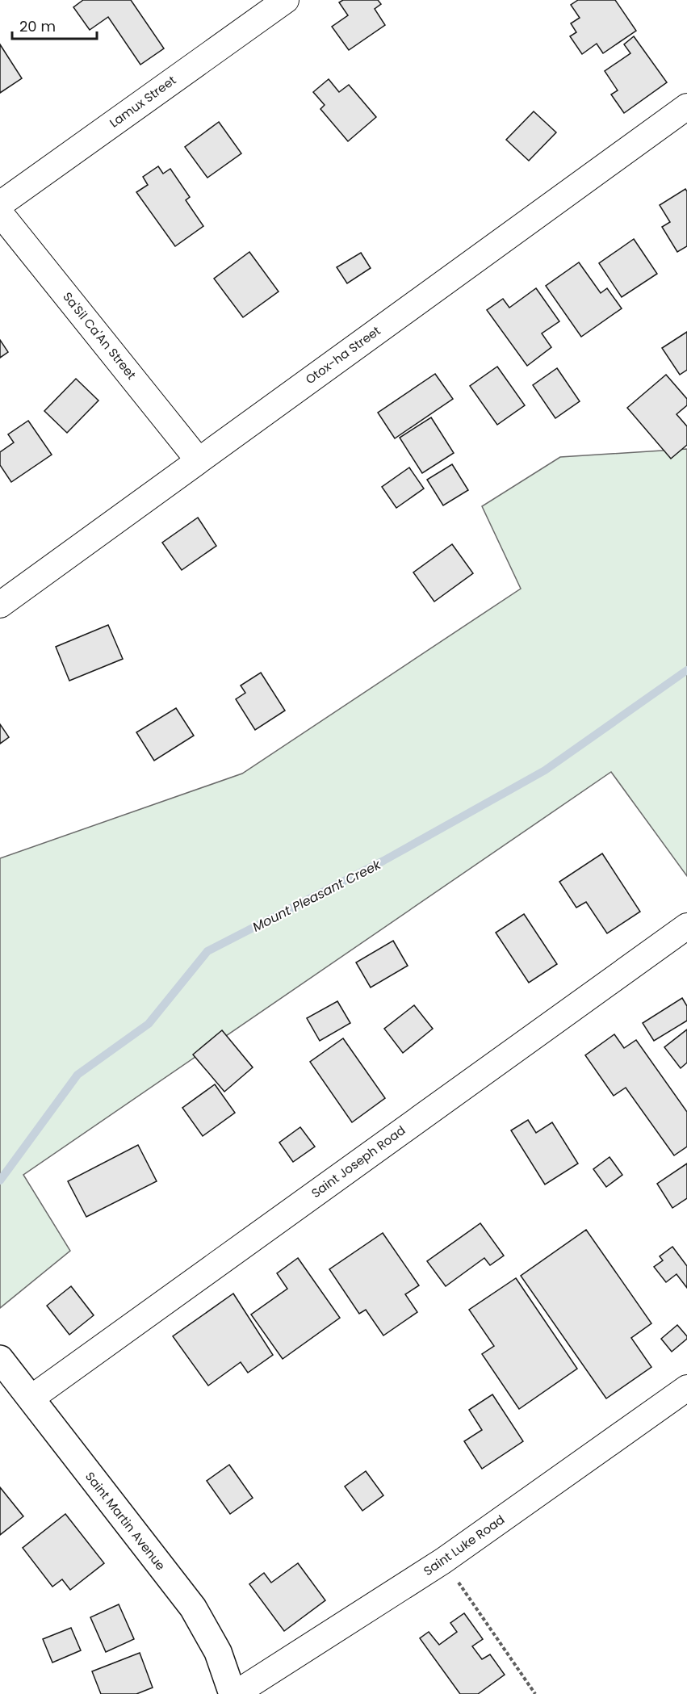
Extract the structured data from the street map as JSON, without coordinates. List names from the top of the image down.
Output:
{
  "streets": {
    "street": [
      "Lamux Street",
      "Sa'Sil Ca'An Street",
      "Otox-ha Street",
      "Saint Joseph Road",
      "Saint Martin Avenue",
      "Saint Luke Road"
    ]
  },
  "crossings": [
    ["Sa'Sil Ca'An Street", "Otox-ha Street"],
    ["Saint Joseph Road", "Saint Martin Avenue"],
    ["Saint Martin Avenue", "Saint Luke Road"]
  ],
  "water": ["Mount Pleasant Creek"],
  "scale_bar": "20 m"
}
